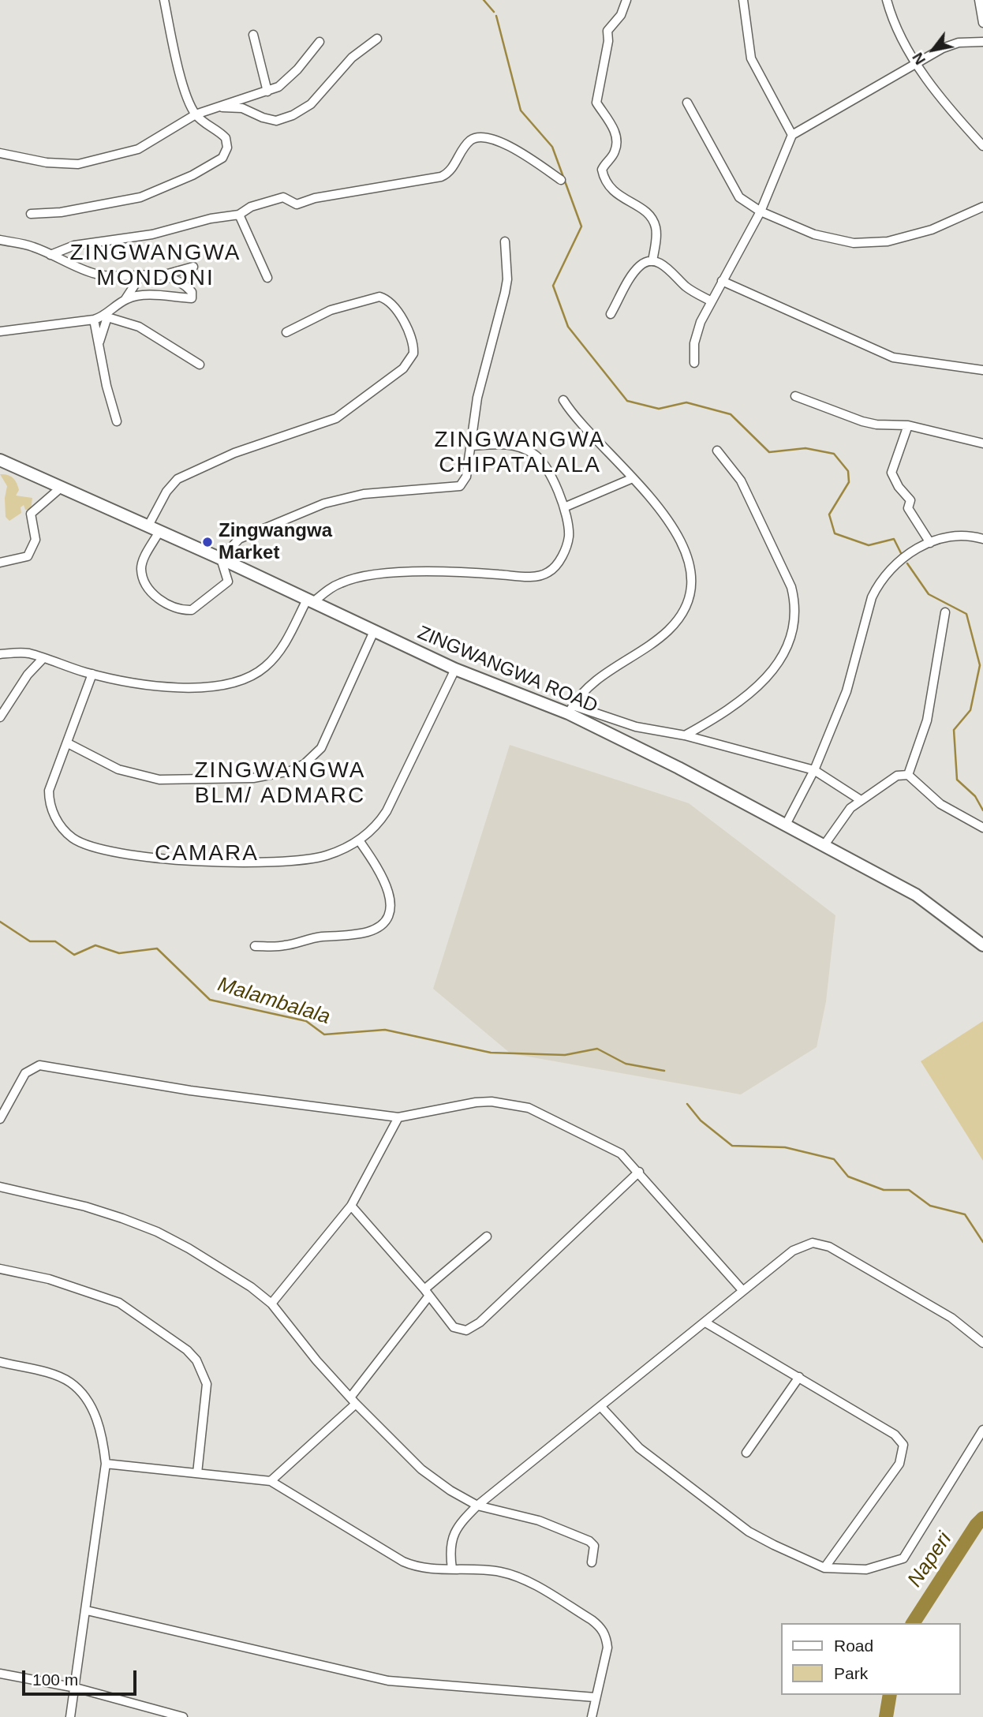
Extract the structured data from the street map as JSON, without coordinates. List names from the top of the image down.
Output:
{
  "streets": {
    "street": ["ZINGWANGWA ROAD"]
  },
  "districts": [
    "ZINGWANGWA MONDONI",
    "ZINGWANGWA CHIPATALALA",
    "ZINGWANGWA BLM/ ADMARC",
    "CAMARA"
  ],
  "water": ["Malambalala", "Naperi"],
  "places": ["Zingwangwa Market"],
  "legend": ["Road", "Park"],
  "scale_bar": "100 m",
  "north": "bottom left"
}
